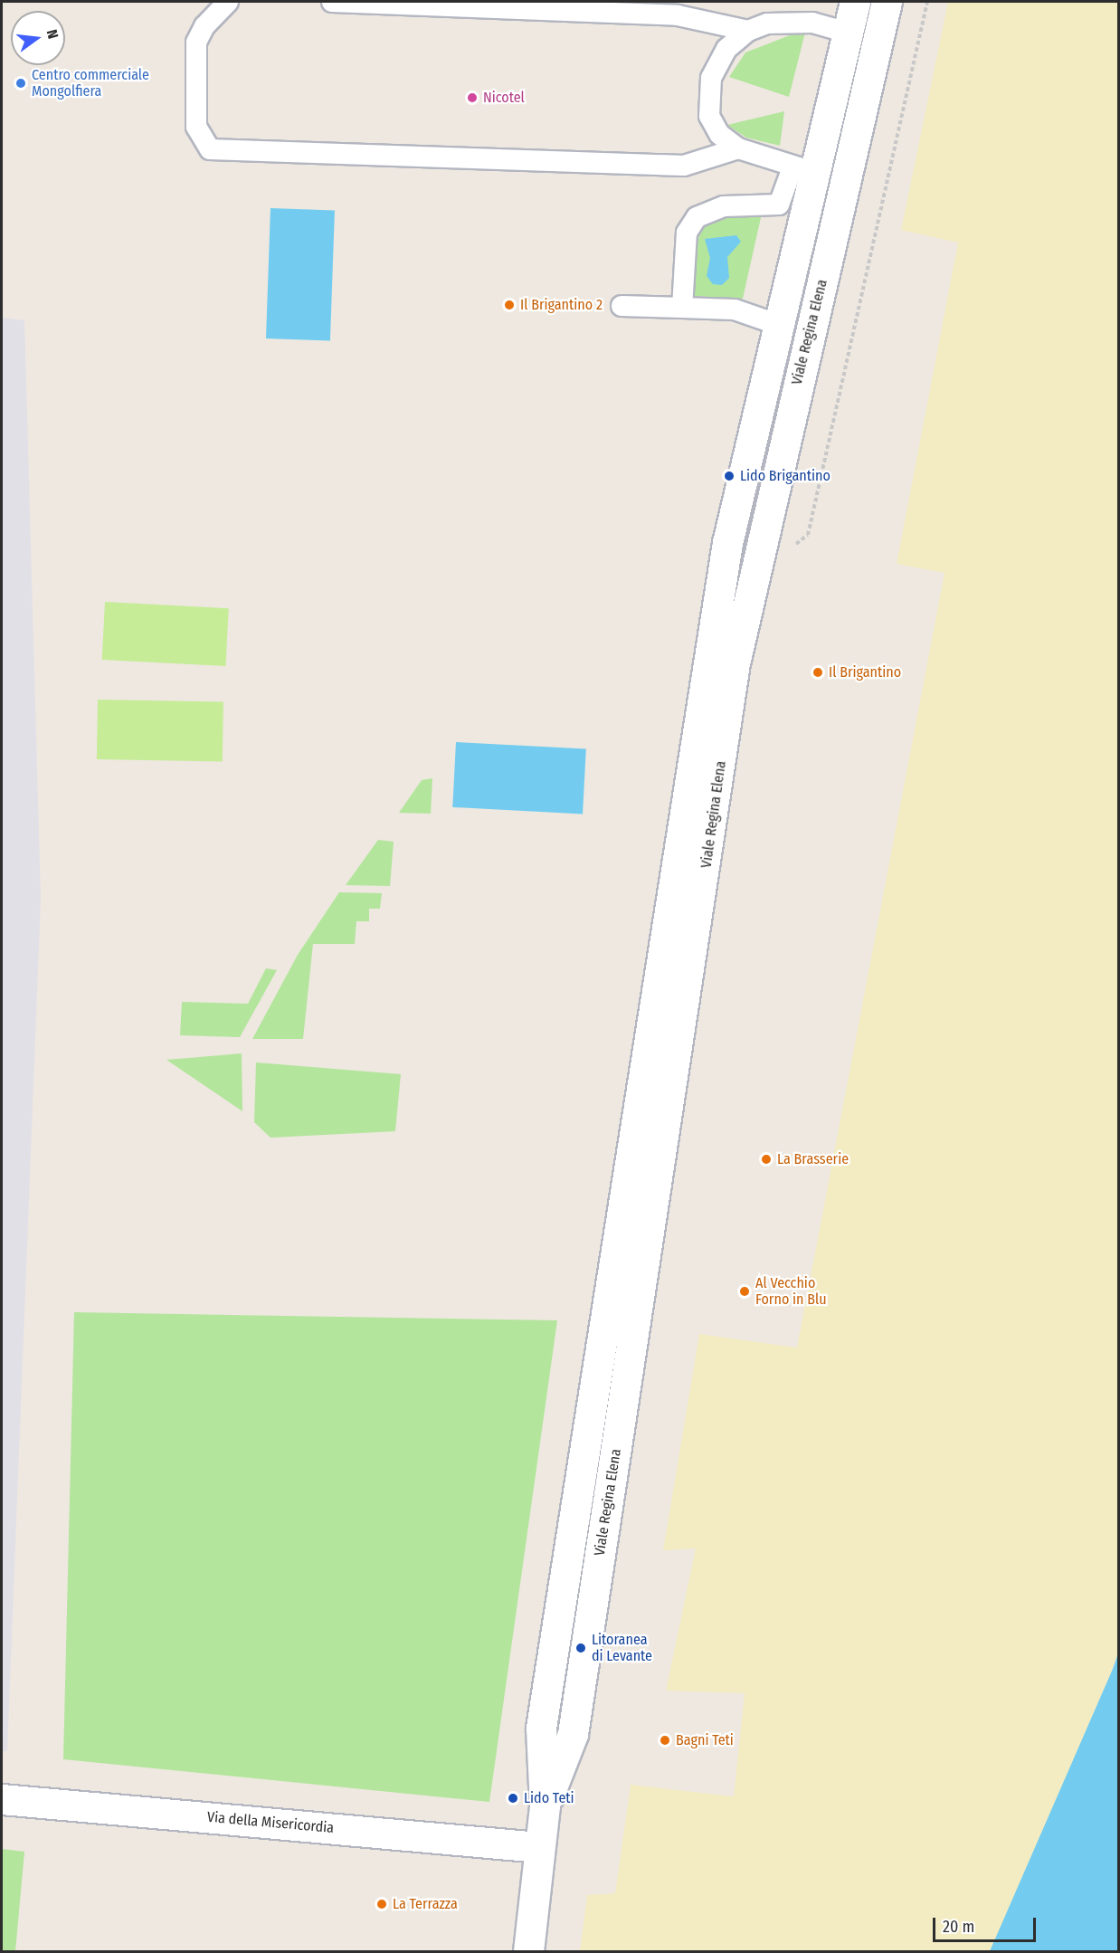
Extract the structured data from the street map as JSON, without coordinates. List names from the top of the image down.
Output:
{
  "streets": {
    "street": ["Viale Regina Elena", "Via della Misericordia"]
  },
  "crossings": [
    ["Viale Regina Elena", "Via della Misericordia"]
  ],
  "places": [
    "Centro commerciale Mongolfiera",
    "Nicotel",
    "Il Brigantino 2",
    "Lido Brigantino",
    "Il Brigantino",
    "La Brasserie",
    "Al Vecchio Forno in Blu",
    "Litoranea di Levante",
    "Bagni Teti",
    "Lido Teti",
    "La Terrazza"
  ],
  "scale_bar": "20 m",
  "north": "right"
}
